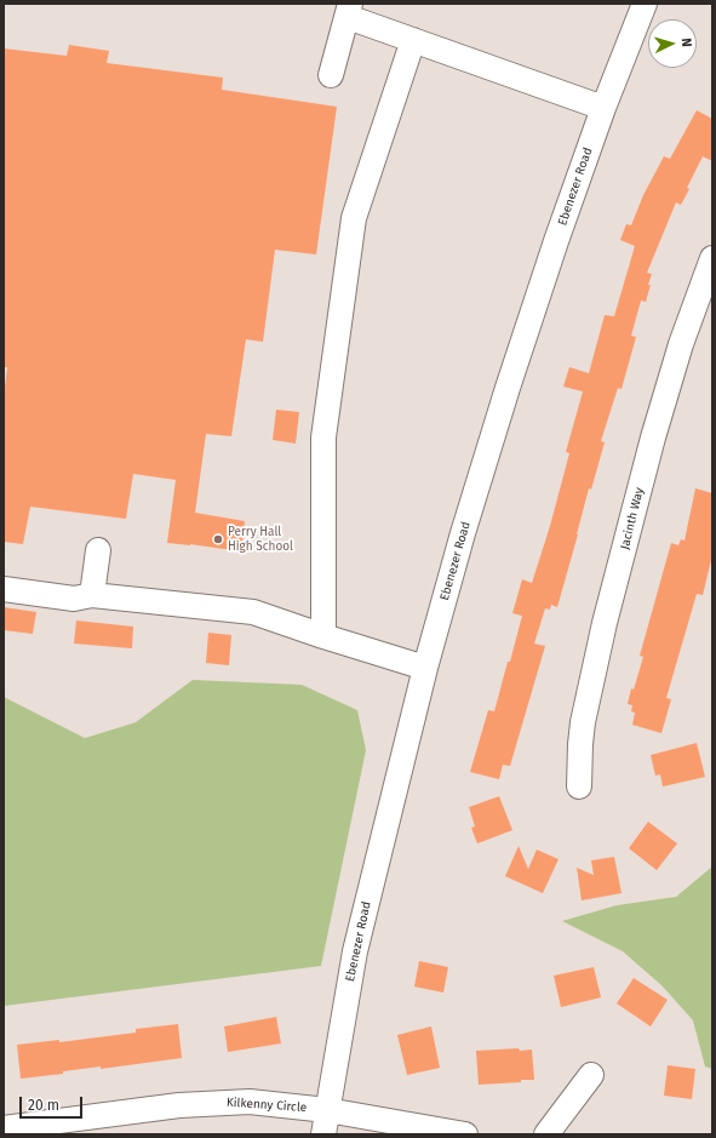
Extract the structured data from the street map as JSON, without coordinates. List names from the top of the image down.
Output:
{
  "streets": {
    "street": ["Ebenezer Road", "Jacinth Way", "Kilkenny Circle"]
  },
  "crossings": [
    ["Ebenezer Road", "Kilkenny Circle"]
  ],
  "places": ["Perry Hall High School"],
  "scale_bar": "20 m",
  "north": "right"
}
